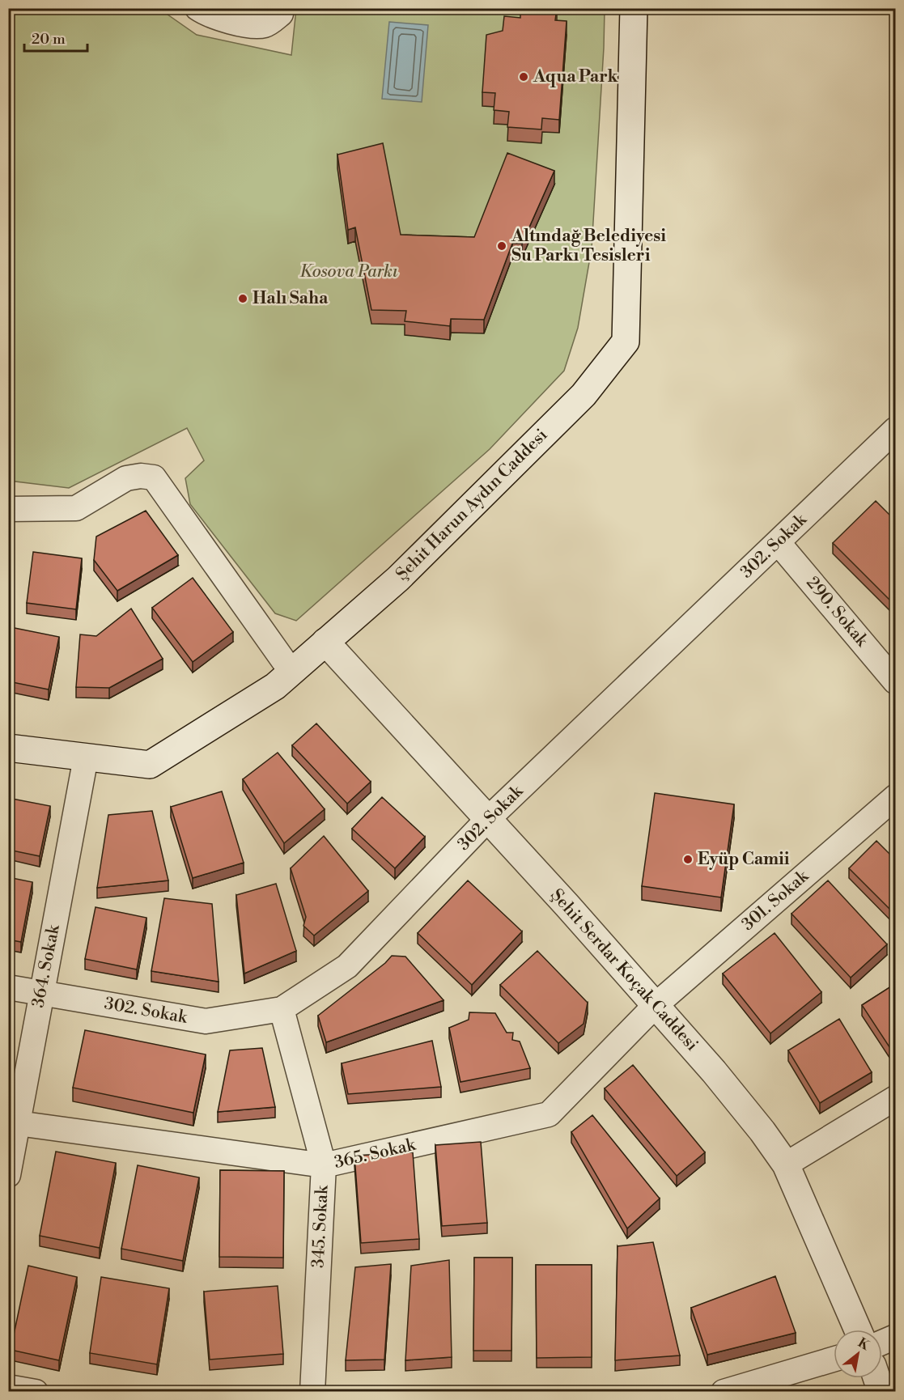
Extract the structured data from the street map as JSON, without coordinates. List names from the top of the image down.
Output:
{
  "streets": {
    "main road": ["Şehit Harun Aydın Caddesi", "Şehit Serdar Koçak Caddesi"],
    "street": [
      "302. Sokak",
      "290. Sokak",
      "301. Sokak",
      "364. Sokak",
      "365. Sokak",
      "345. Sokak"
    ]
  },
  "crossings": [
    ["Şehit Harun Aydın Caddesi", "364. Sokak"],
    ["Şehit Harun Aydın Caddesi", "Şehit Serdar Koçak Caddesi"],
    ["302. Sokak", "290. Sokak"],
    ["302. Sokak", "364. Sokak"],
    ["302. Sokak", "Şehit Serdar Koçak Caddesi"],
    ["302. Sokak", "345. Sokak"],
    ["301. Sokak", "Şehit Serdar Koçak Caddesi"],
    ["301. Sokak", "365. Sokak"],
    ["364. Sokak", "365. Sokak"],
    ["Şehit Serdar Koçak Caddesi", "365. Sokak"],
    ["365. Sokak", "345. Sokak"]
  ],
  "parks": ["Kosova Parkı"],
  "places": [
    "Aqua Park",
    "Altındağ Belediyesi Su Parkı Tesisleri",
    "Halı Saha",
    "Eyüp Camii"
  ],
  "scale_bar": "20 m",
  "north": "top right"
}
